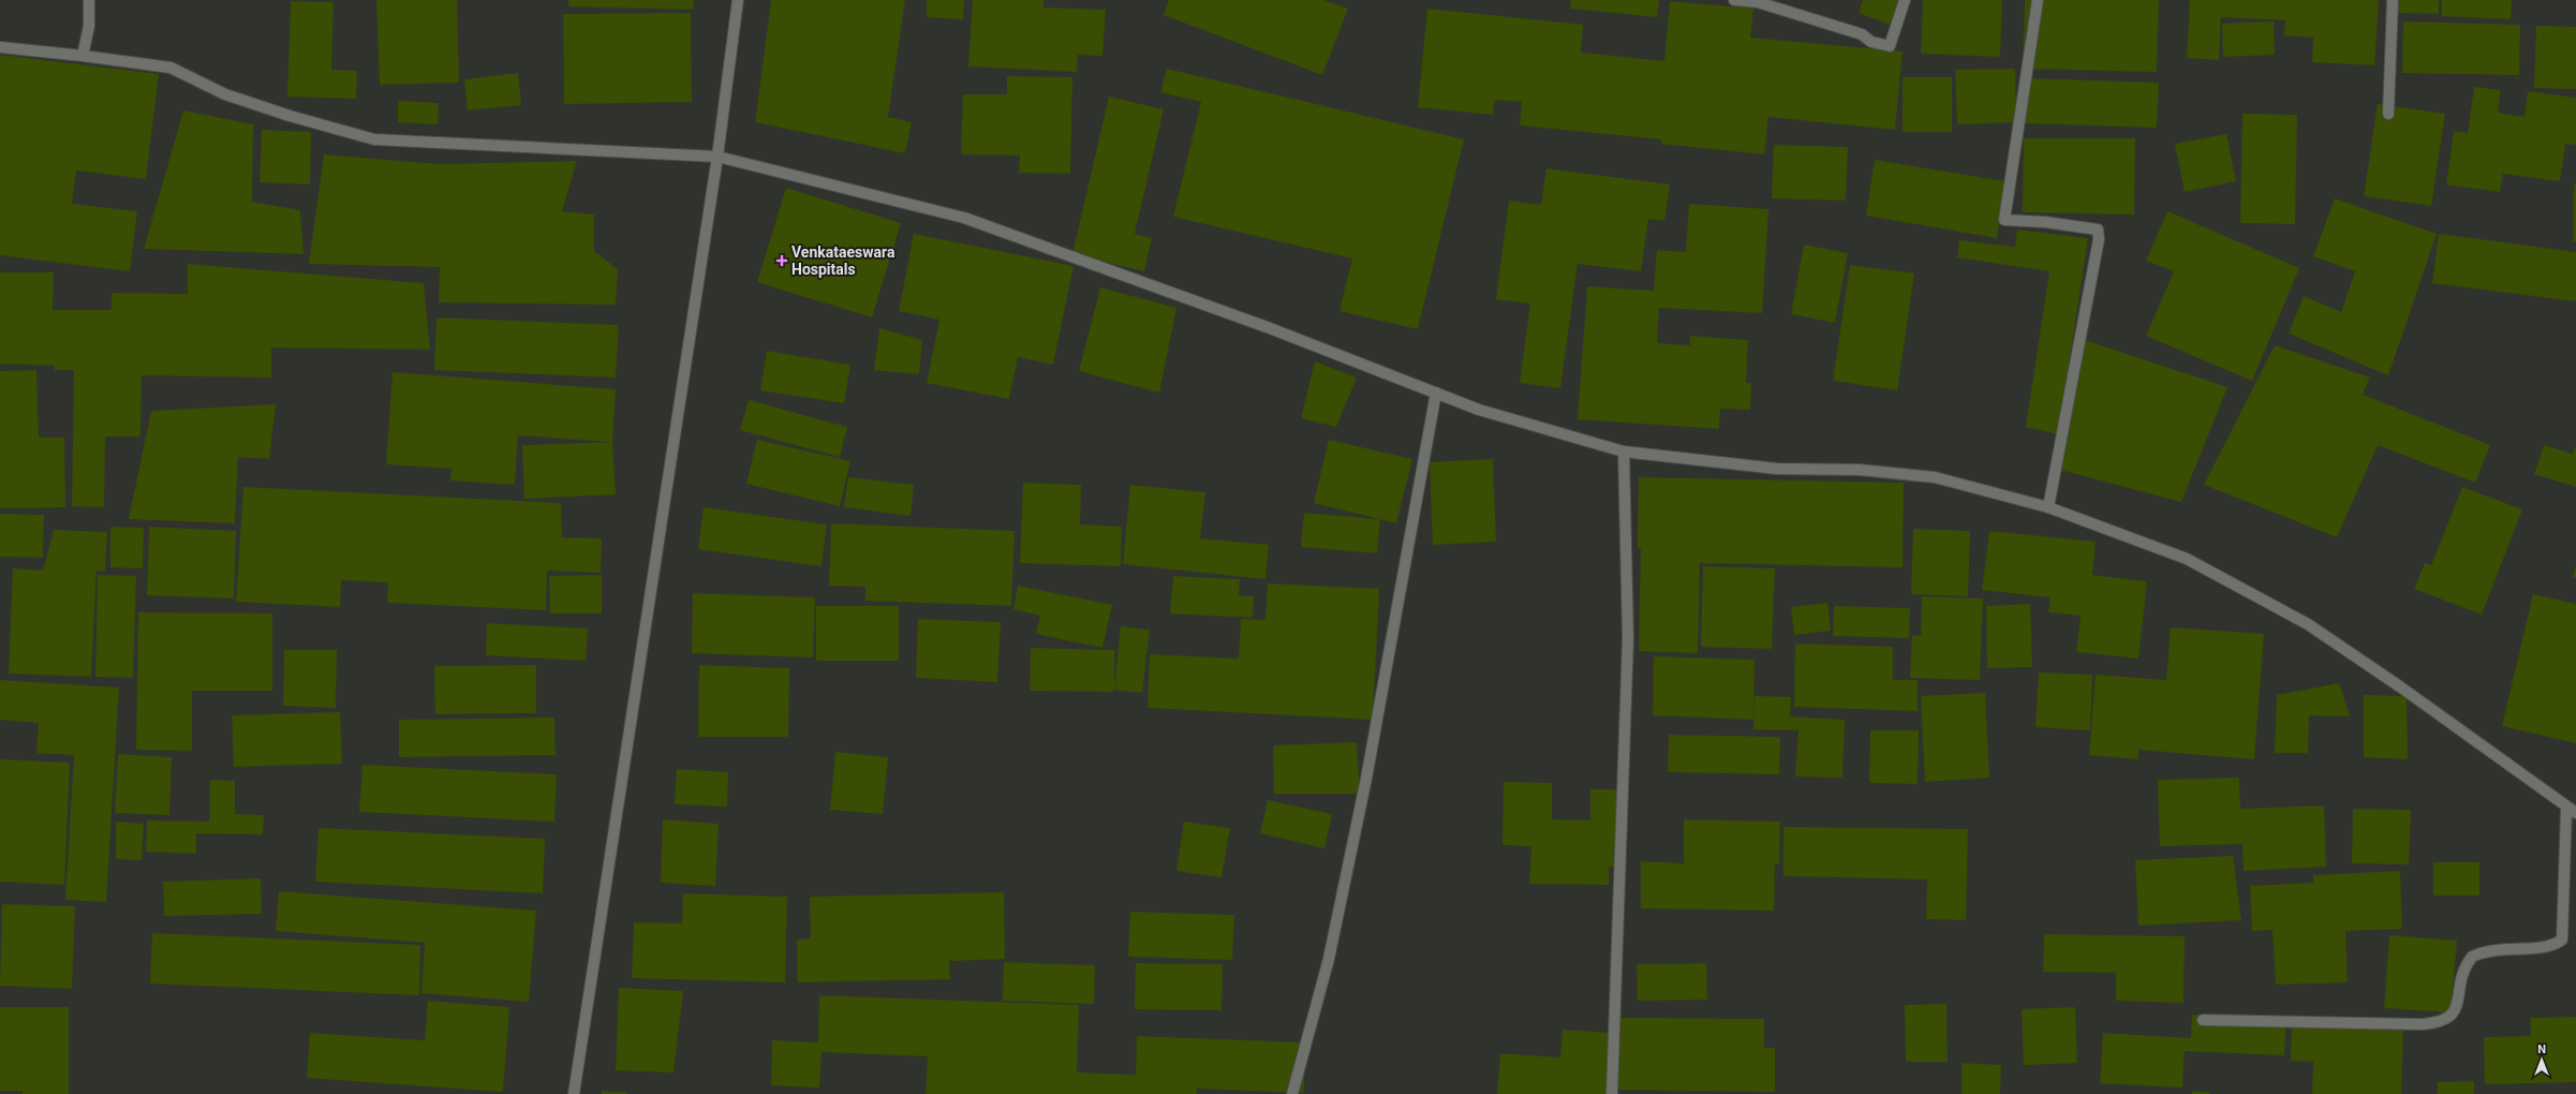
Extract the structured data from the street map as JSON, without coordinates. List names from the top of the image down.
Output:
{
  "places": {
    "health": ["Venkataeswara Hospitals"]
  },
  "north": "top"
}
